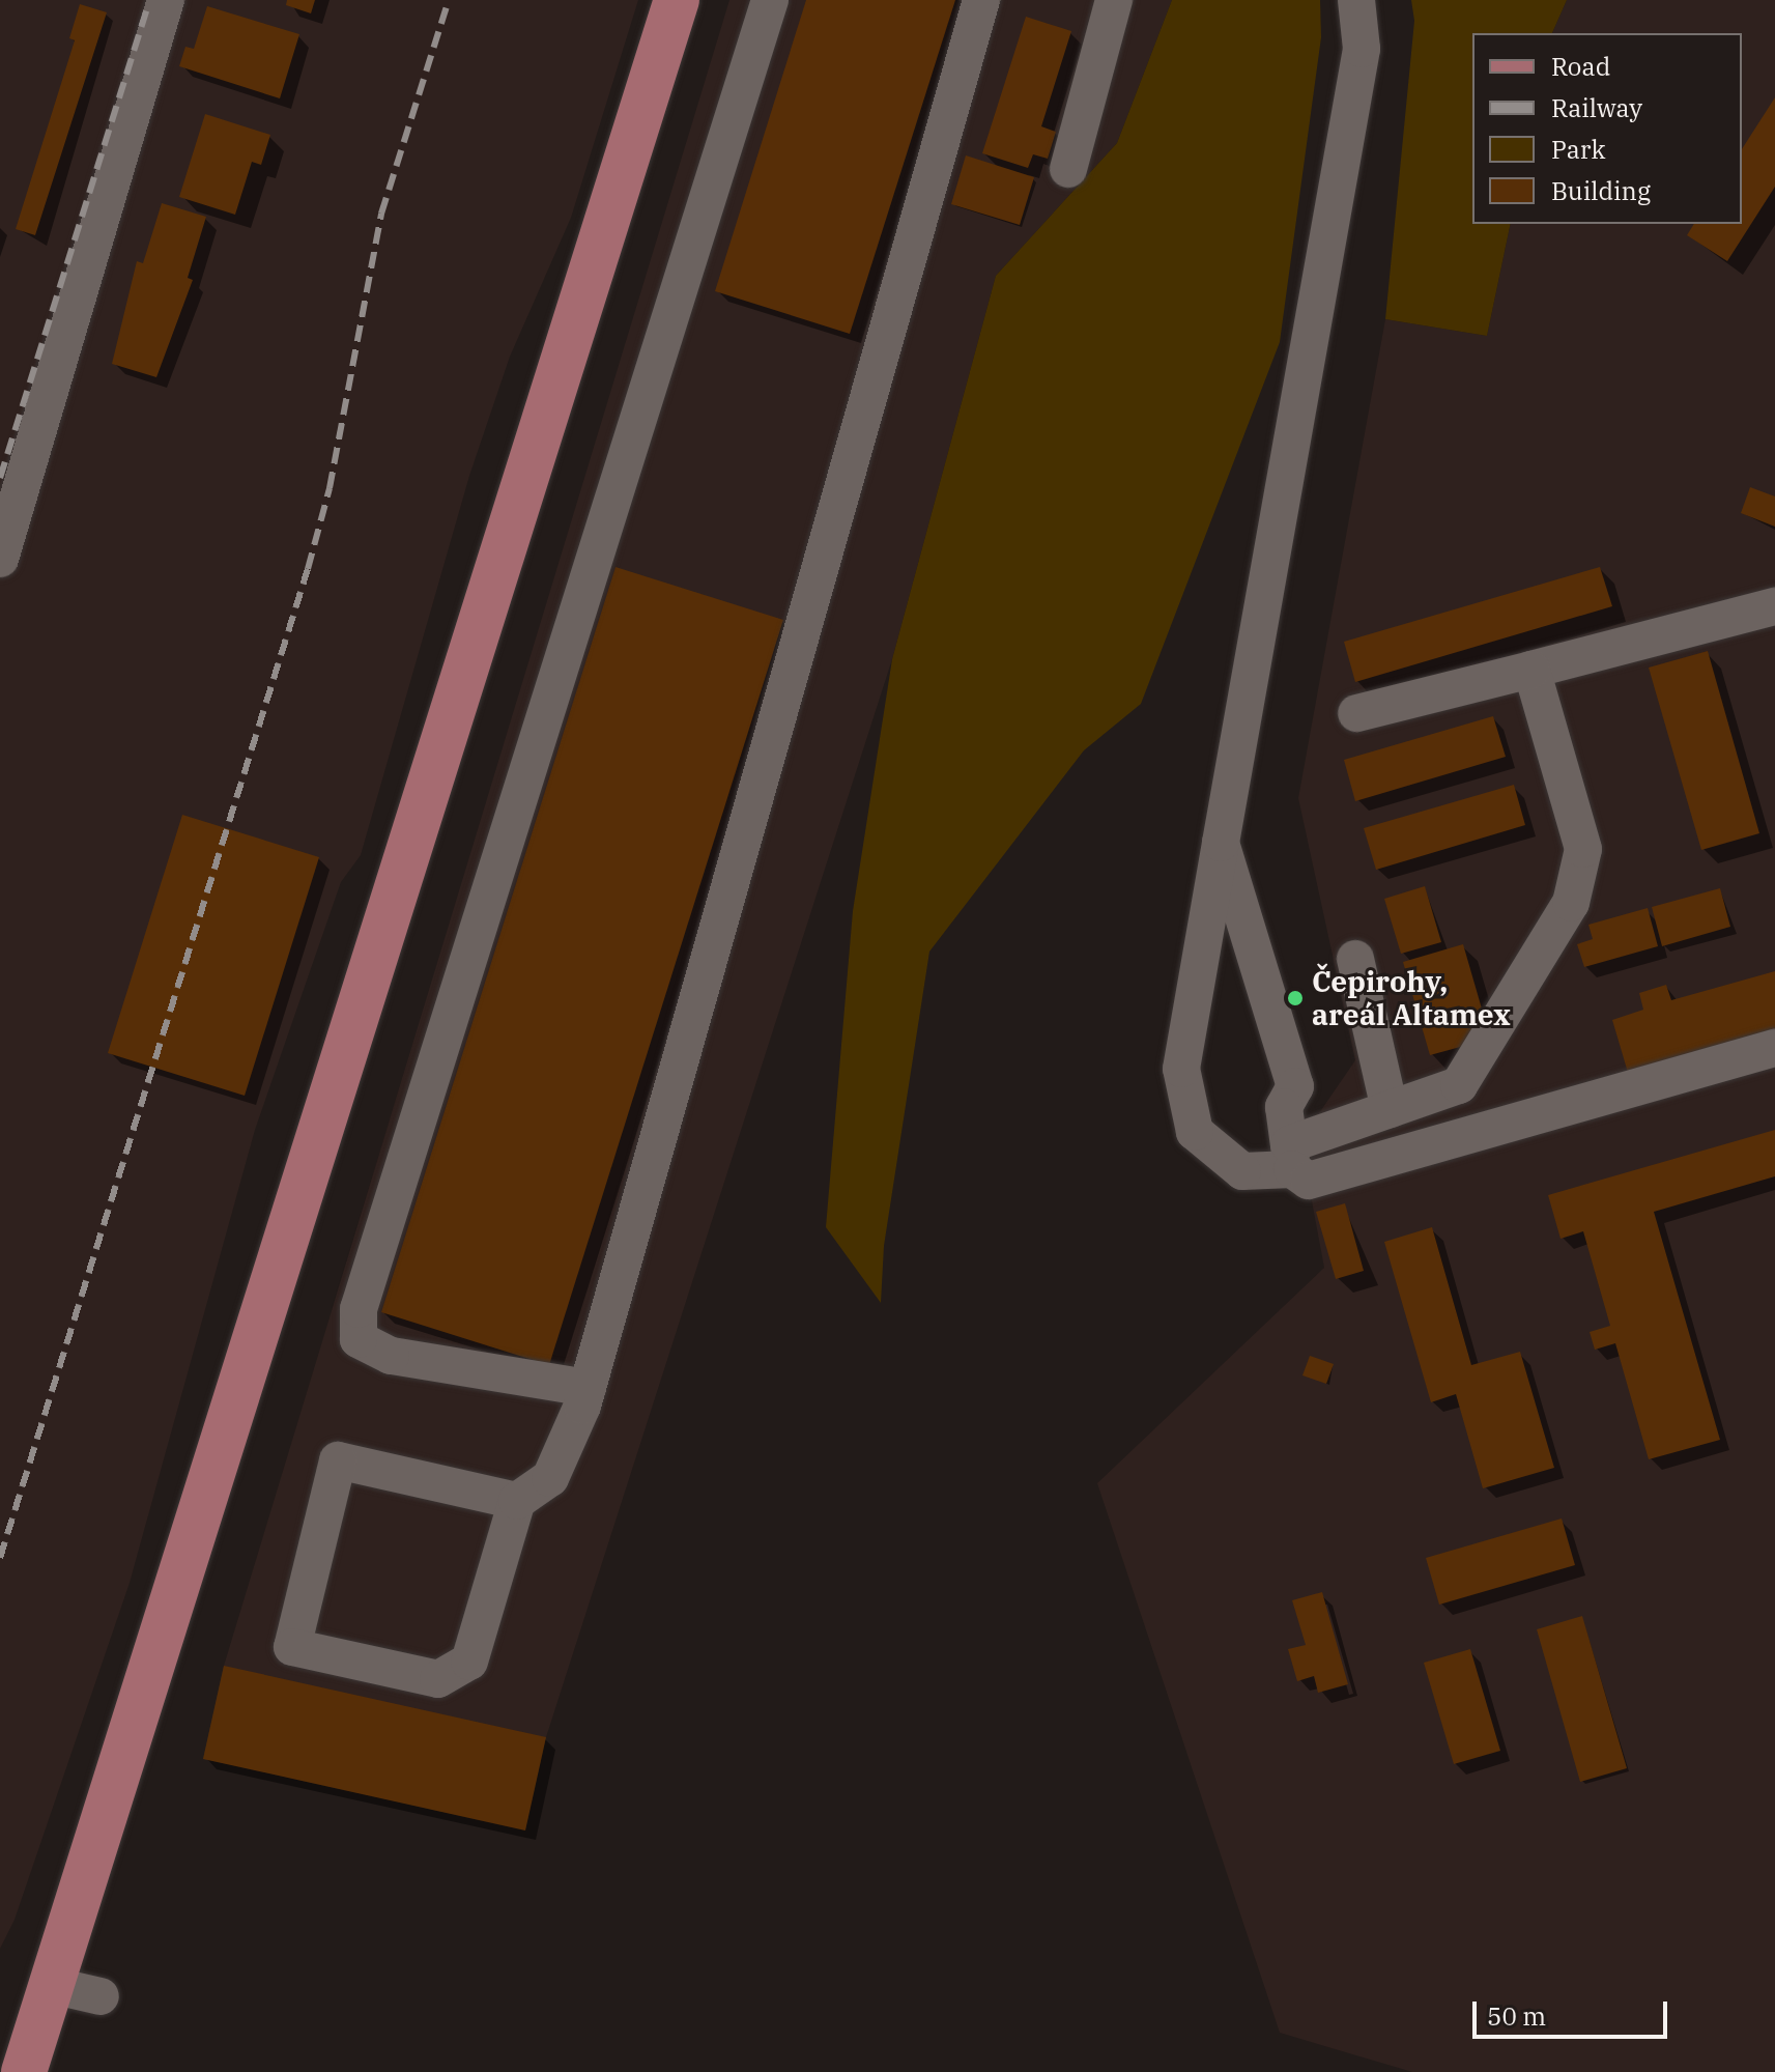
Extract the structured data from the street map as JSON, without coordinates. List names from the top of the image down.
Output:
{
  "places": ["Čepirohy, areál Altamex"],
  "legend": [
    "Road",
    "Railway",
    "Park",
    "Building"
  ],
  "scale_bar": "50 m"
}
